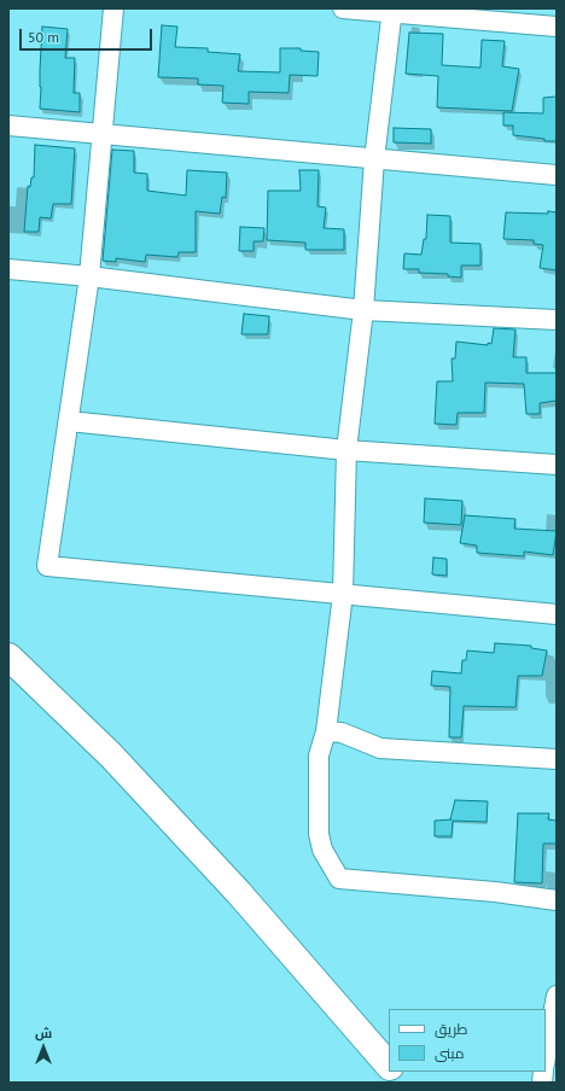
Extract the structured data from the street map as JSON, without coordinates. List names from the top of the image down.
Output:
{
  "legend": ["طريق", "مبنى"],
  "scale_bar": "50 m",
  "north": "top"
}
